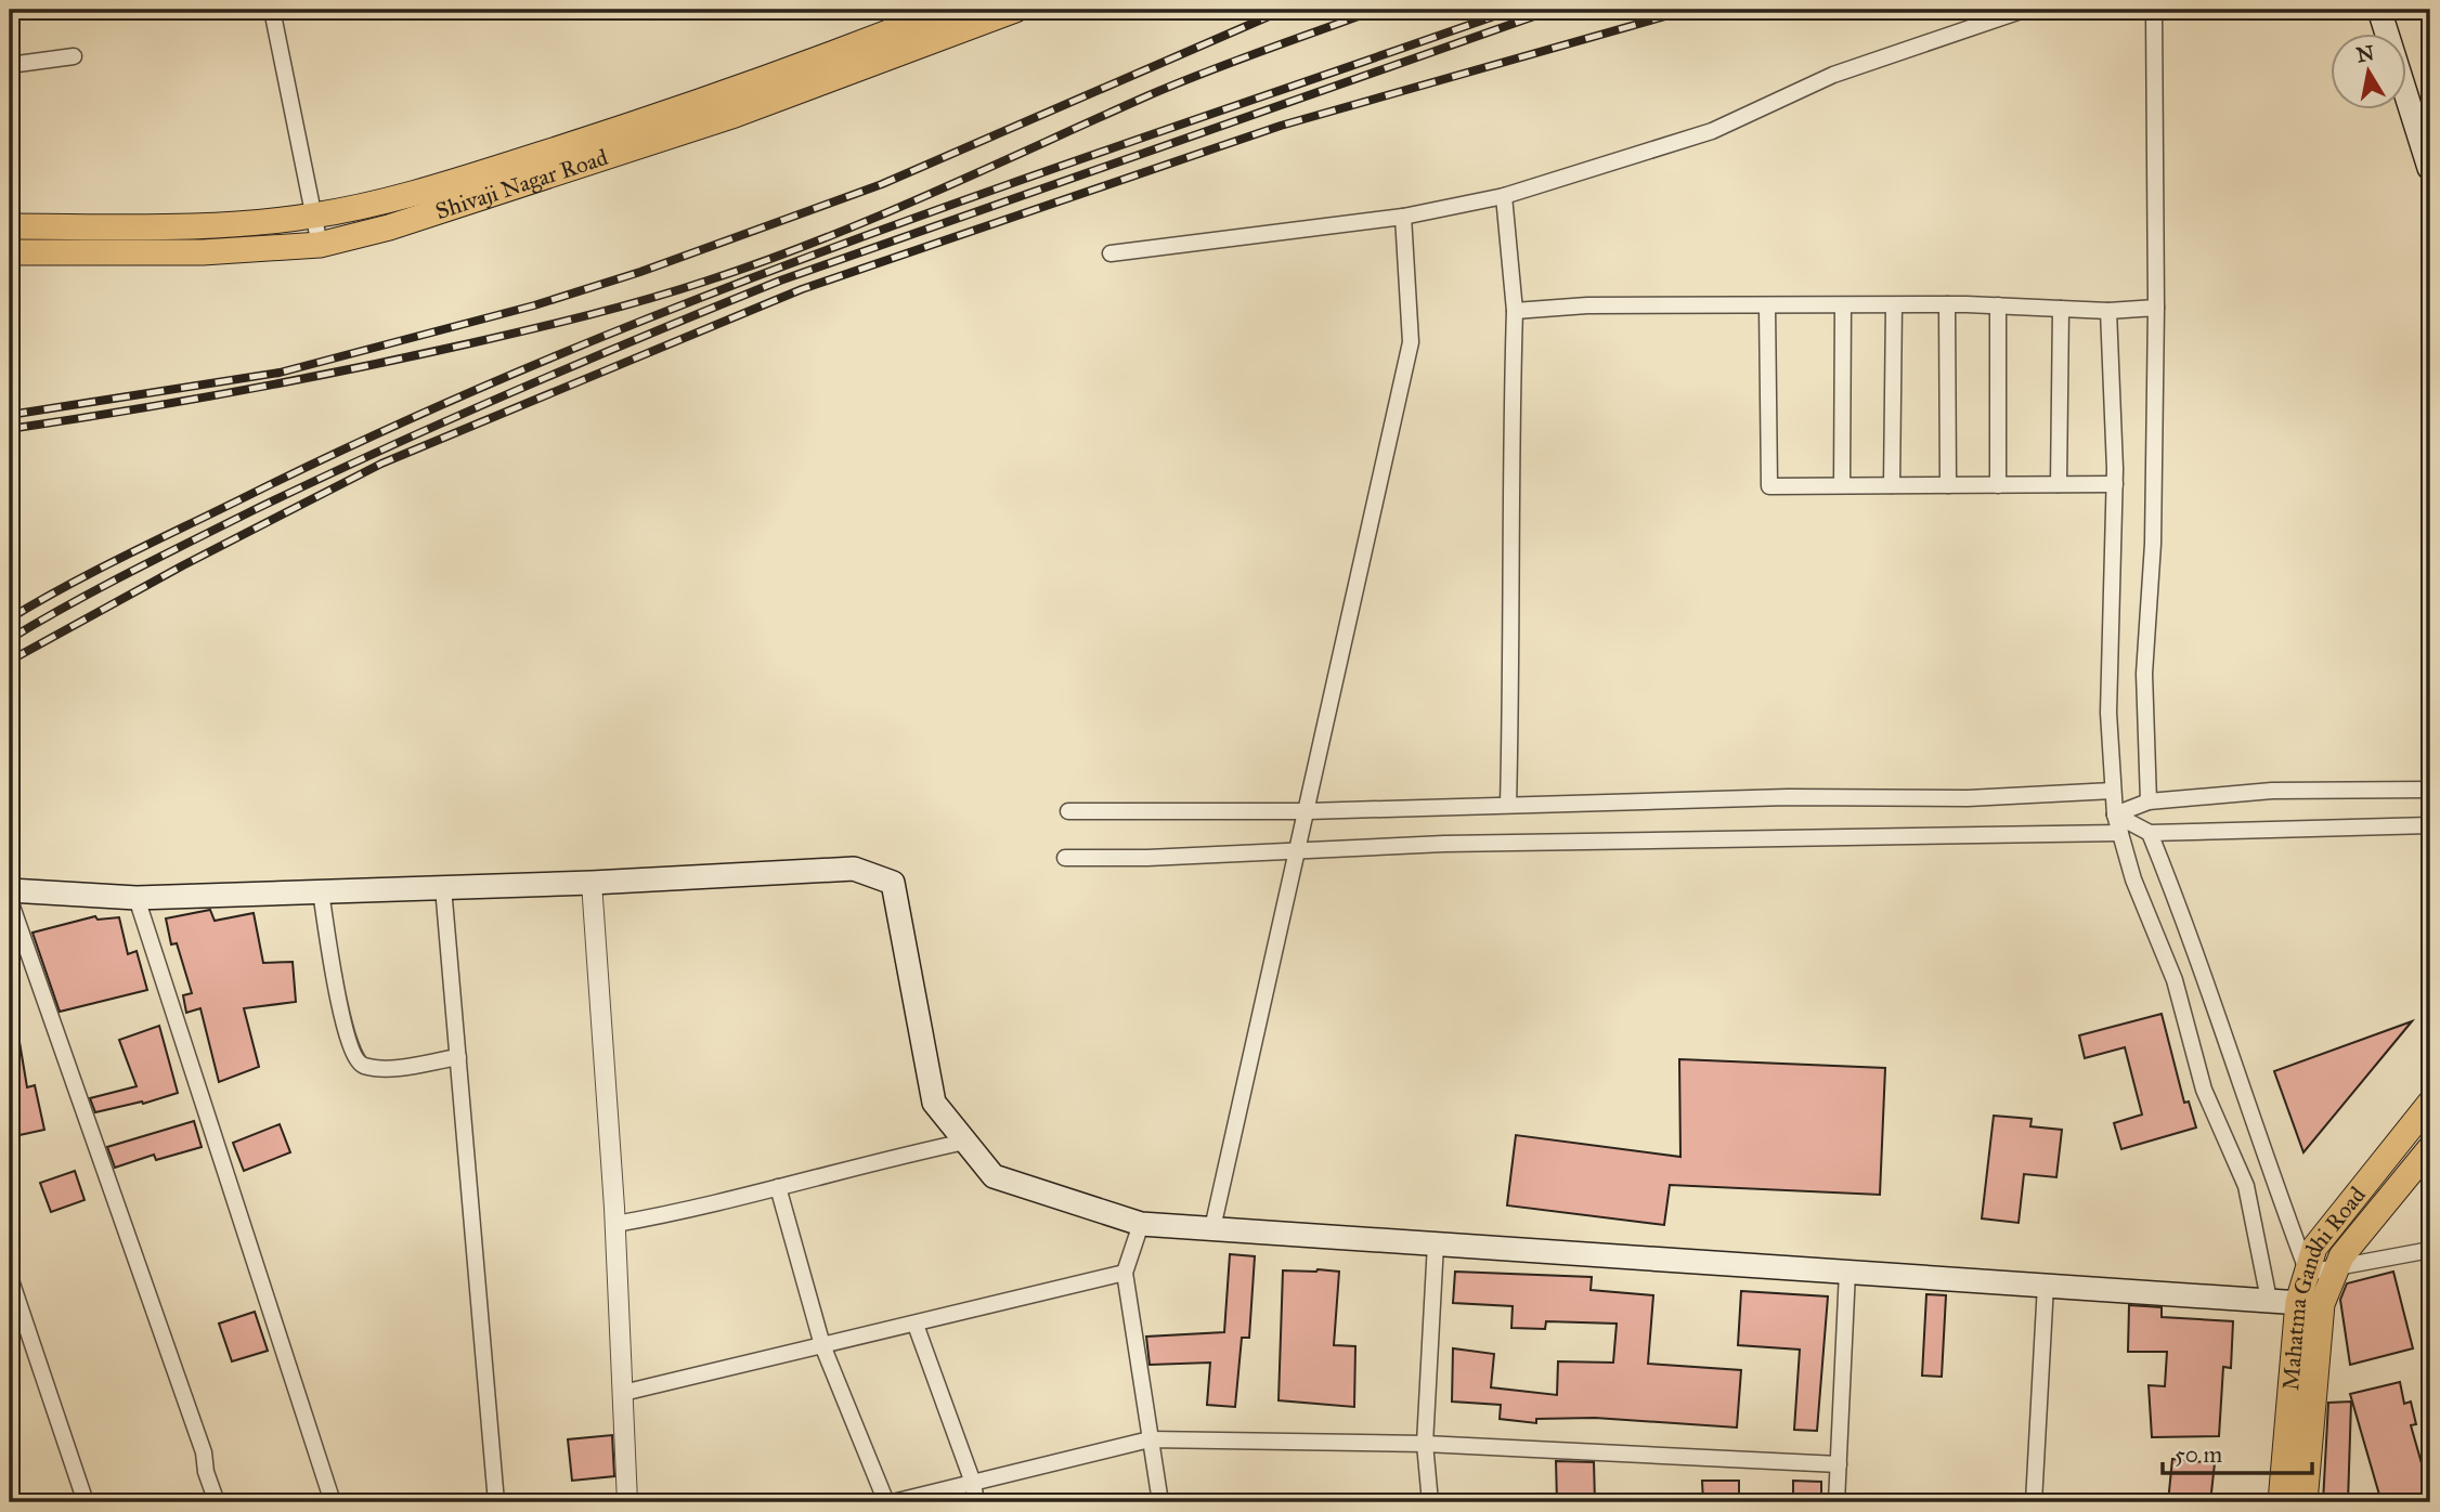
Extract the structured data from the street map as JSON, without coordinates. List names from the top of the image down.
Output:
{
  "streets": {
    "main road": ["Shivaji Nagar Road", "Mahatma Gandhi Road"]
  },
  "scale_bar": "50 m",
  "north": "top"
}
